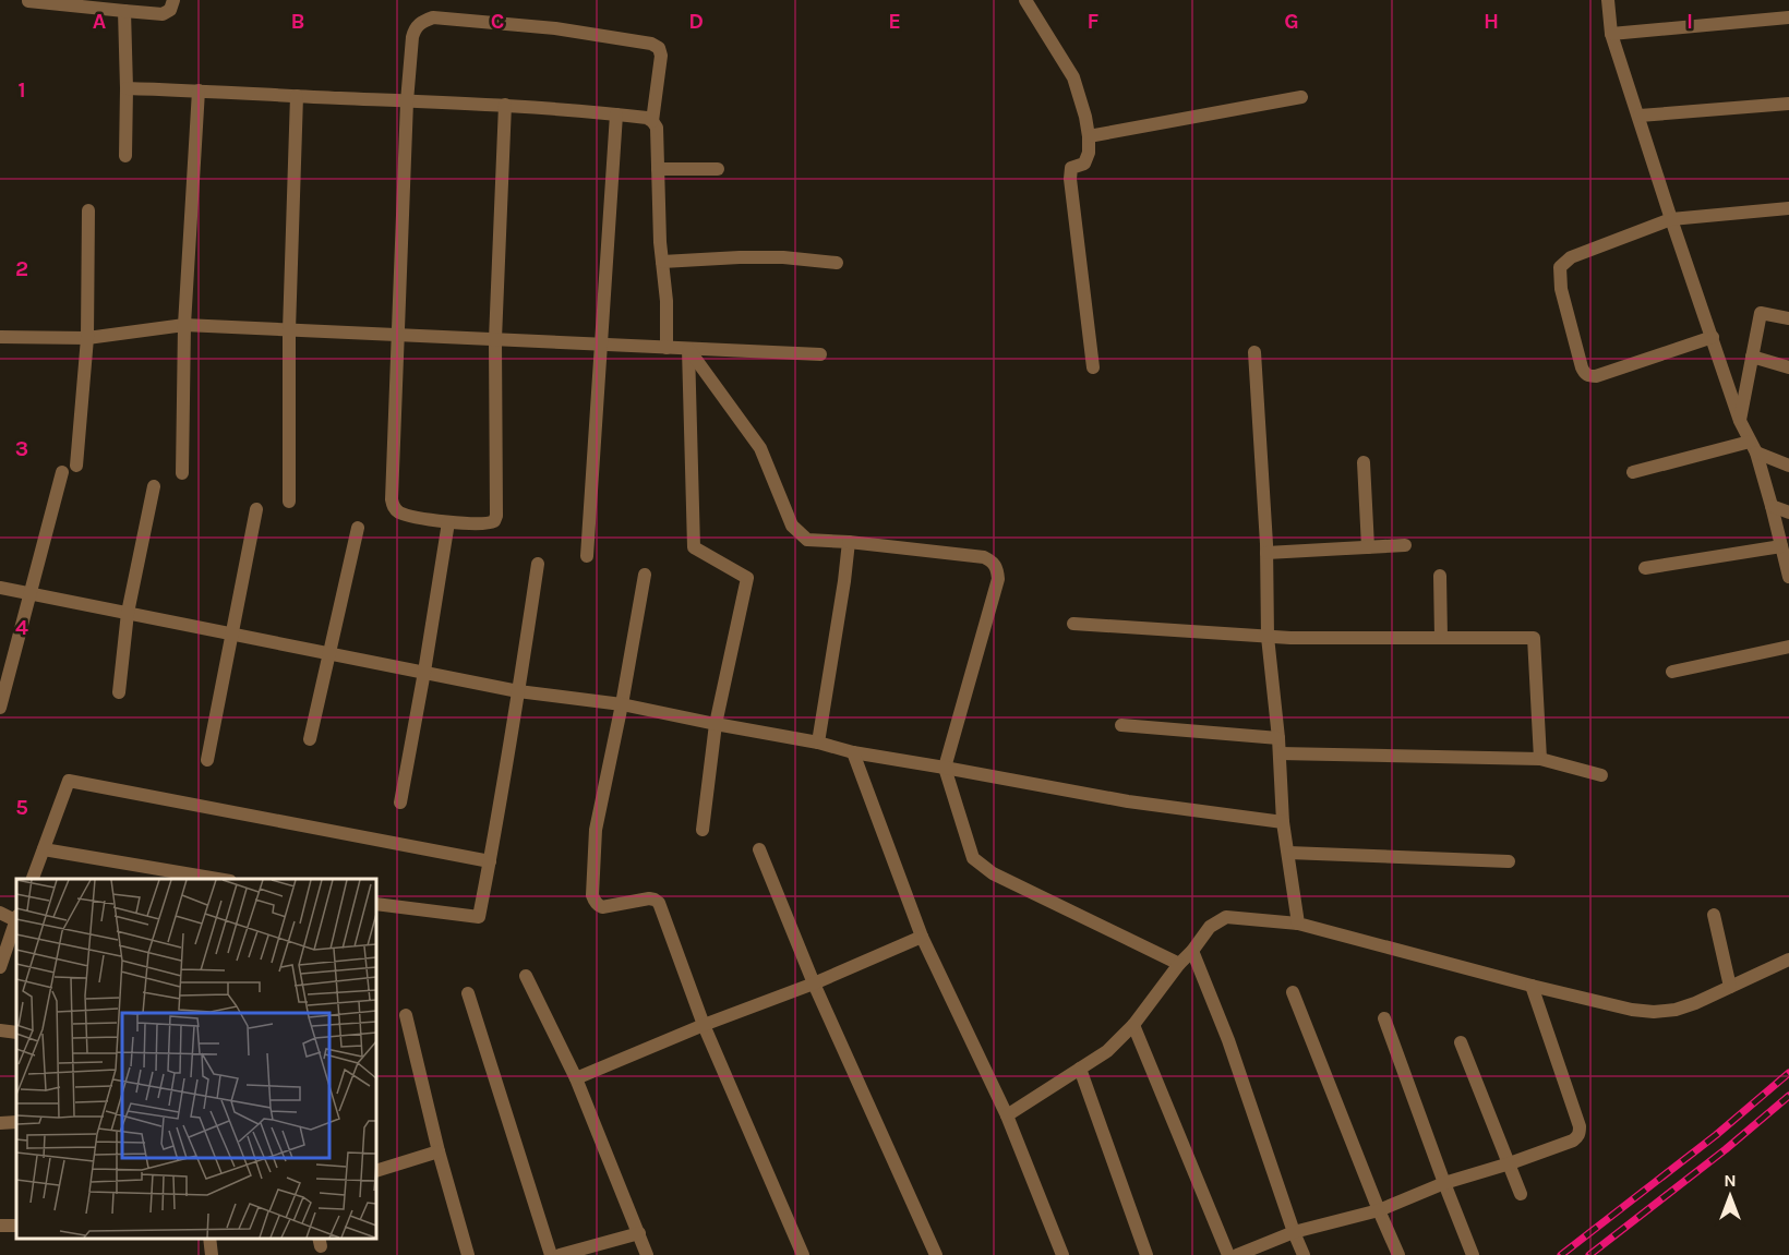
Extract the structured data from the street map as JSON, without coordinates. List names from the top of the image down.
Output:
{
  "north": "top",
  "grid": {
    "columns": [
      "A",
      "B",
      "C",
      "D",
      "E",
      "F",
      "G",
      "H",
      "I"
    ],
    "rows": [
      "1",
      "2",
      "3",
      "4",
      "5"
    ]
  }
}
